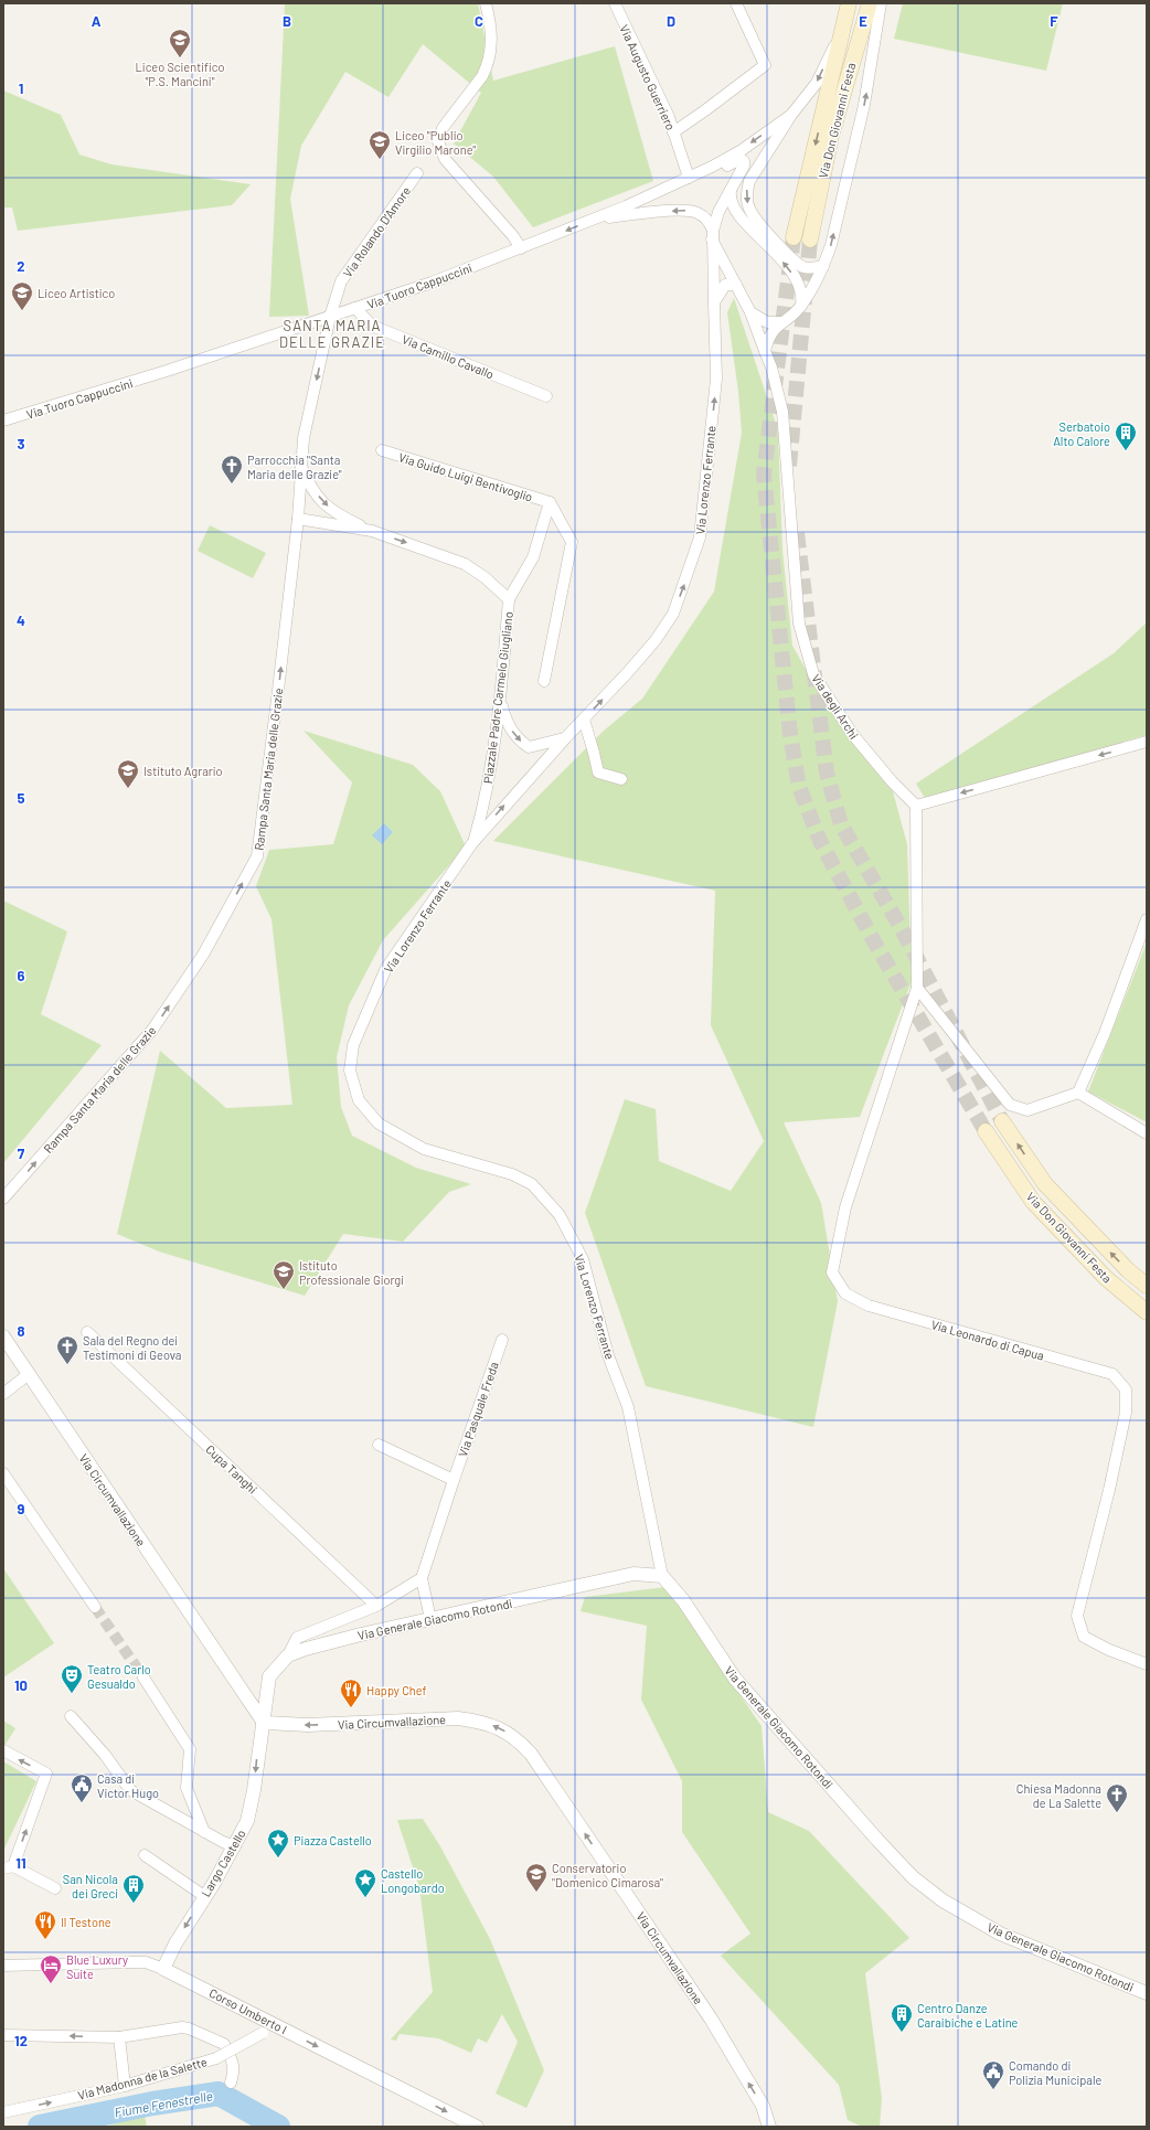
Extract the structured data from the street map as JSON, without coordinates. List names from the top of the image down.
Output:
{
  "streets": {
    "main road": ["Via Don Giovanni Festa"],
    "street": [
      "Via Augusto Guerriero",
      "Via Rolando D'Amore",
      "Via Tuoro Cappuccini",
      "Via Camillo Cavallo",
      "Via Guido Luigi Bentivoglio",
      "Via Lorenzo Ferrante",
      "Piazzale Padre Carmelo Giugliano",
      "Via degli Archi",
      "Rampa Santa Maria delle Grazie",
      "Via Leonardo di Capua",
      "Via Pasquale Freda",
      "Cupa Tanghi",
      "Via Circumvallazione",
      "Via Generale Giacomo Rotondi",
      "Largo Castello",
      "Corso Umberto I",
      "Via Madonna de la Salette"
    ]
  },
  "crossings": [
    ["Via Augusto Guerriero", "Via Tuoro Cappuccini"],
    ["Via Rolando D'Amore", "Via Tuoro Cappuccini"],
    ["Via Rolando D'Amore", "Piazzale Padre Carmelo Giugliano"],
    ["Via Rolando D'Amore", "Rampa Santa Maria delle Grazie"],
    ["Via Tuoro Cappuccini", "Via Camillo Cavallo"],
    ["Via Tuoro Cappuccini", "Via degli Archi"],
    ["Via Guido Luigi Bentivoglio", "Piazzale Padre Carmelo Giugliano"],
    ["Via Lorenzo Ferrante", "Piazzale Padre Carmelo Giugliano"],
    ["Via Lorenzo Ferrante", "Via degli Archi"],
    ["Via Lorenzo Ferrante", "Via Generale Giacomo Rotondi"],
    ["Piazzale Padre Carmelo Giugliano", "Rampa Santa Maria delle Grazie"],
    ["Via degli Archi", "Via Leonardo di Capua"],
    ["Via Circumvallazione", "Largo Castello"],
    ["Largo Castello", "Corso Umberto I"],
    ["Corso Umberto I", "Via Madonna de la Salette"]
  ],
  "one_way": [
    "Via Rolando D'Amore",
    "Via Lorenzo Ferrante",
    "Piazzale Padre Carmelo Giugliano",
    "Rampa Santa Maria delle Grazie",
    "Via Circumvallazione",
    "Largo Castello",
    "Corso Umberto I"
  ],
  "districts": ["SANTA MARIA DELLE GRAZIE"],
  "water": ["Fiume Fenestrelle"],
  "places": {
    "school or university": [
      "Liceo Scientifico \"P.S. Mancini\"",
      "Liceo \"Publio Virgilio Marone\"",
      "Liceo Artistico",
      "Istituto Agrario",
      "Istituto Professionale Giorgi",
      "Conservatorio \"Domenico Cimarosa\""
    ],
    "building": ["Serbatoio Alto Calore", "San Nicola dei Greci", "Centro Danze Caraibiche e Latine"],
    "church": ["Parrocchia \"Santa Maria delle Grazie\"", "Sala del Regno dei Testimoni di Geova", "Chiesa Madonna de La Salette"],
    "theatre": ["Teatro Carlo Gesualdo"],
    "restaurant": ["Happy Chef", "Il Testone"],
    "public building": ["Casa di Victor Hugo", "Comando di Polizia Municipale"],
    "place": ["Piazza Castello", "Castello Longobardo"],
    "hotel": ["Blue Luxury Suite"]
  },
  "grid": {
    "columns": [
      "A",
      "B",
      "C",
      "D",
      "E",
      "F"
    ],
    "rows": [
      "1",
      "2",
      "3",
      "4",
      "5",
      "6",
      "7",
      "8",
      "9",
      "10",
      "11",
      "12"
    ]
  }
}
